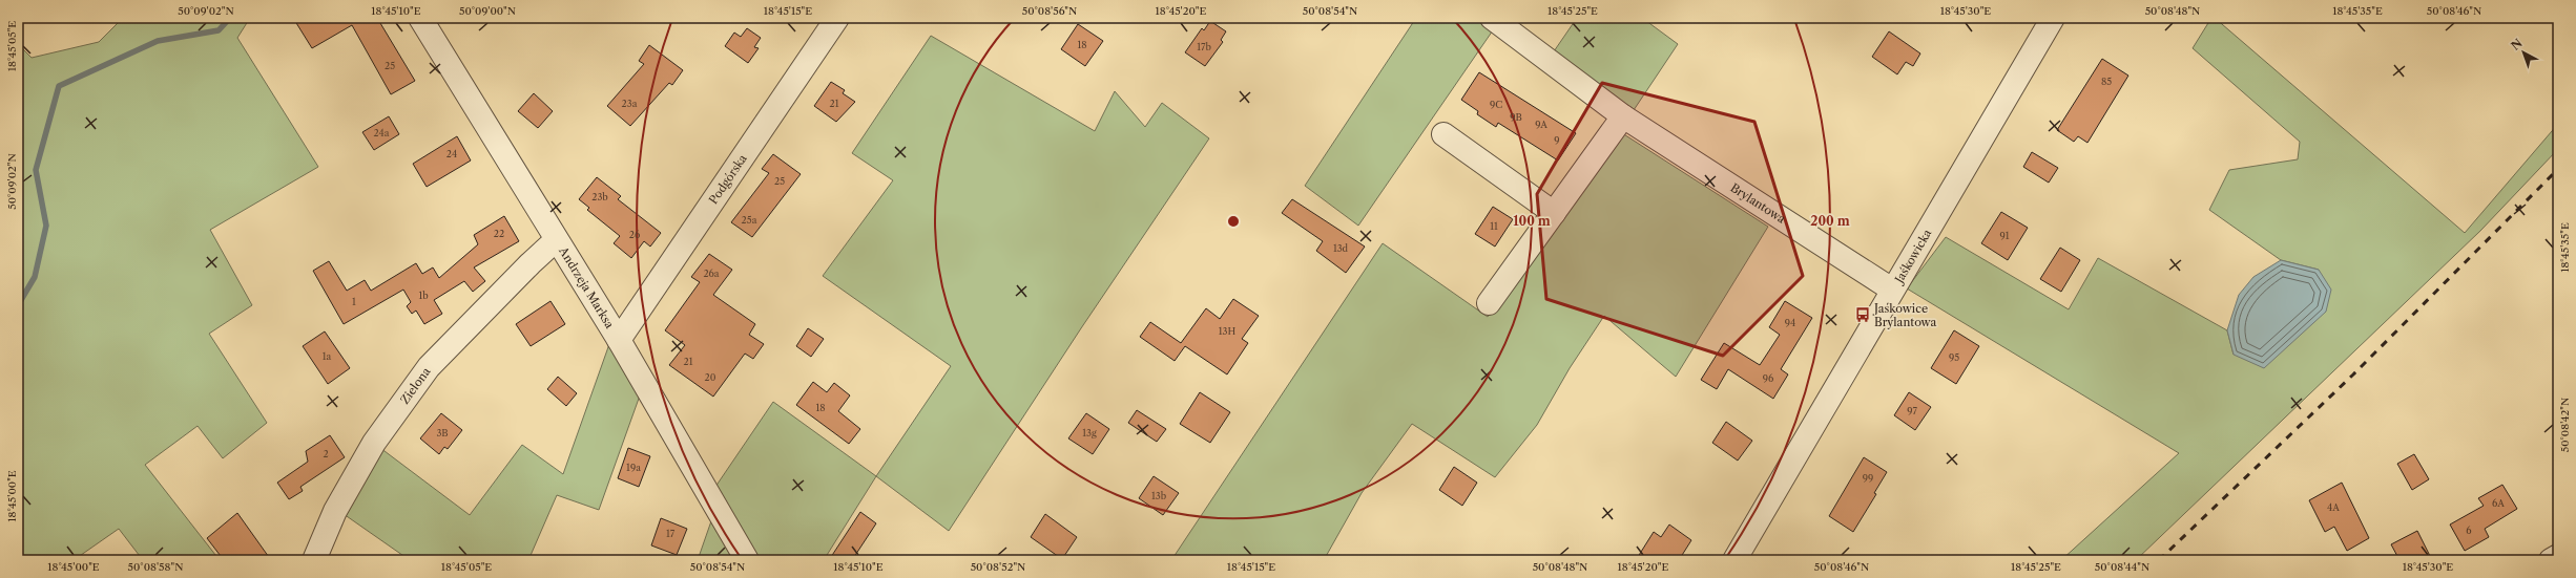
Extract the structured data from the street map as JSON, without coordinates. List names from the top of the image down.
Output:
{
  "streets": {
    "street": [
      "Podgórska",
      "Brylantowa",
      "Jaśkowicka",
      "Andrzeja Marksa",
      "Zielona"
    ]
  },
  "crossings": [
    ["Podgórska", "Andrzeja Marksa"],
    ["Brylantowa", "Jaśkowicka"],
    ["Andrzeja Marksa", "Zielona"]
  ],
  "places": {
    "bus stop": ["Jaśkowice Brylantowa"]
  },
  "house_numbers": [
    "18",
    "17b",
    "25",
    "85",
    "23a",
    "21",
    "9C",
    "9B",
    "9A",
    "24a",
    "9",
    "24",
    "25",
    "23b",
    "25a",
    "11",
    "22",
    "26",
    "91",
    "13d",
    "26a",
    "1b",
    "1",
    "94",
    "13H",
    "1a",
    "95",
    "21",
    "20",
    "96",
    "18",
    "97",
    "3B",
    "13g",
    "2",
    "19a",
    "99",
    "13b",
    "6A",
    "4A",
    "6",
    "17"
  ],
  "north": "top left",
  "coordinates": [
    "50°09'02\"N",
    "18°45'10\"E",
    "50°09'00\"N",
    "18°45'15\"E",
    "50°08'56\"N",
    "18°45'20\"E",
    "50°08'54\"N",
    "18°45'25\"E",
    "18°45'30\"E",
    "50°08'48\"N",
    "18°45'35\"E",
    "50°08'46\"N",
    "18°45'05\"E",
    "50°08'42\"N",
    "18°45'00\"E",
    "50°08'58\"N",
    "50°08'52\"N",
    "50°08'44\"N"
  ],
  "rings": ["100 m", "200 m"]
}
